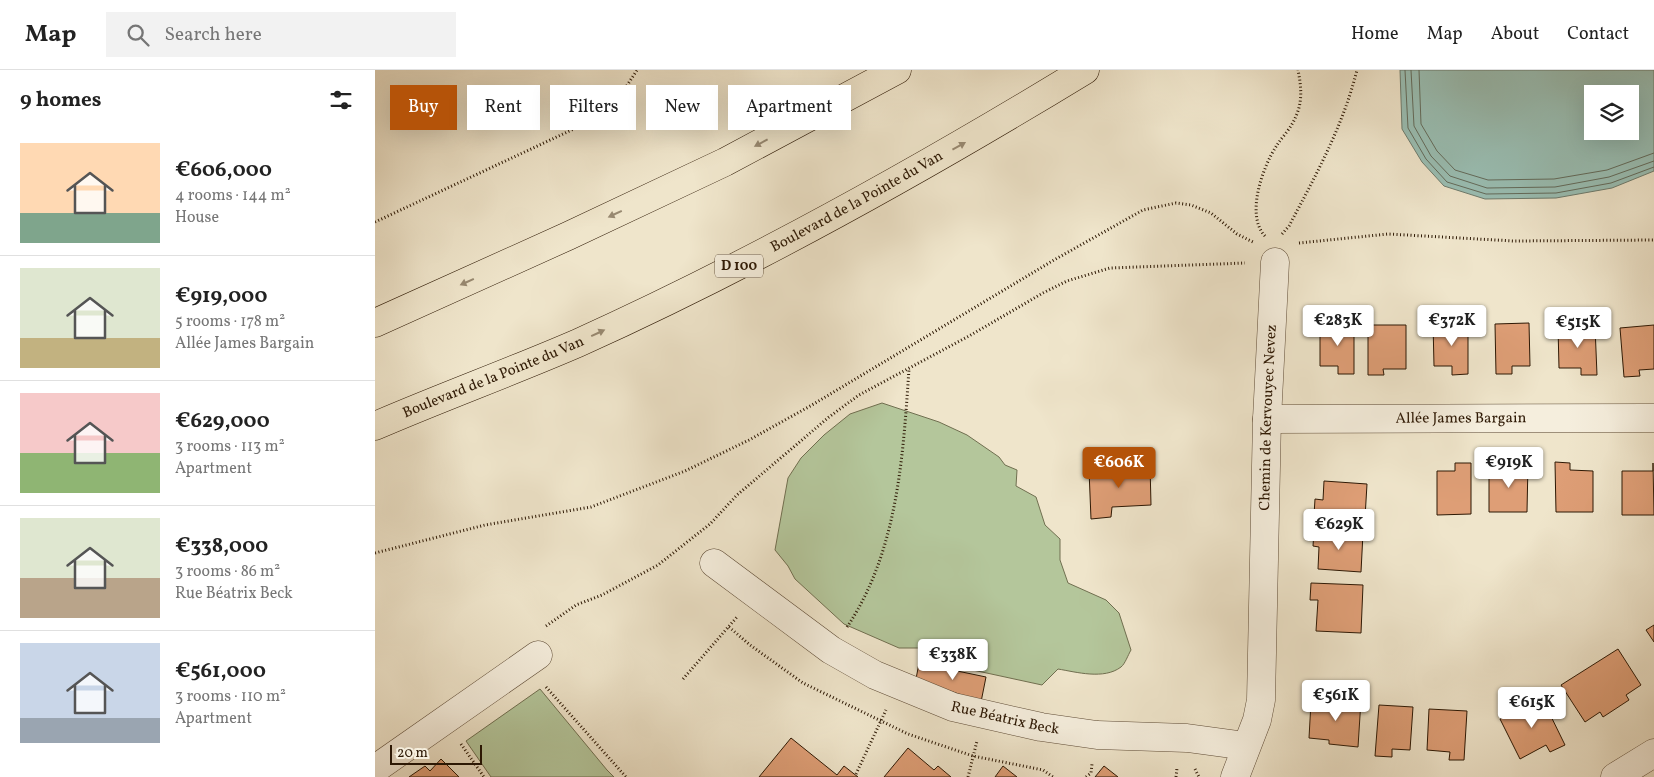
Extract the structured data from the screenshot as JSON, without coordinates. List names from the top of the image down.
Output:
{
  "streets": {
    "highway": ["Boulevard de la Pointe du Van", "D 100"],
    "street": ["Chemin de Kervouyec Nevez", "Allée James Bargain", "Rue Béatrix Beck"]
  },
  "crossings": [
    ["Chemin de Kervouyec Nevez", "Allée James Bargain"],
    ["Chemin de Kervouyec Nevez", "Rue Béatrix Beck"]
  ],
  "scale_bar": "20 m",
  "page": {
    "header": "Map",
    "search": "Search here",
    "nav": [
      "Home",
      "Map",
      "About",
      "Contact"
    ],
    "heading": "9 homes",
    "chip": [
      "Buy",
      "Rent",
      "Filters",
      "New",
      "Apartment"
    ],
    "list": [
      {
        "name": "€606,000",
        "note": "4 rooms · 144 m² · House"
      },
      {
        "name": "€919,000",
        "note": "5 rooms · 178 m² · Allée James Bargain"
      },
      {
        "name": "€629,000",
        "note": "3 rooms · 113 m² · Apartment"
      },
      {
        "name": "€338,000",
        "note": "3 rooms · 86 m² · Rue Béatrix Beck"
      },
      {
        "name": "€561,000",
        "note": "3 rooms · 110 m² · Apartment"
      }
    ],
    "price": [
      "€283K",
      "€372K",
      "€515K",
      "€606K",
      "€919K",
      "€629K",
      "€338K",
      "€561K",
      "€615K"
    ],
    "scale": "20 m"
  }
}
